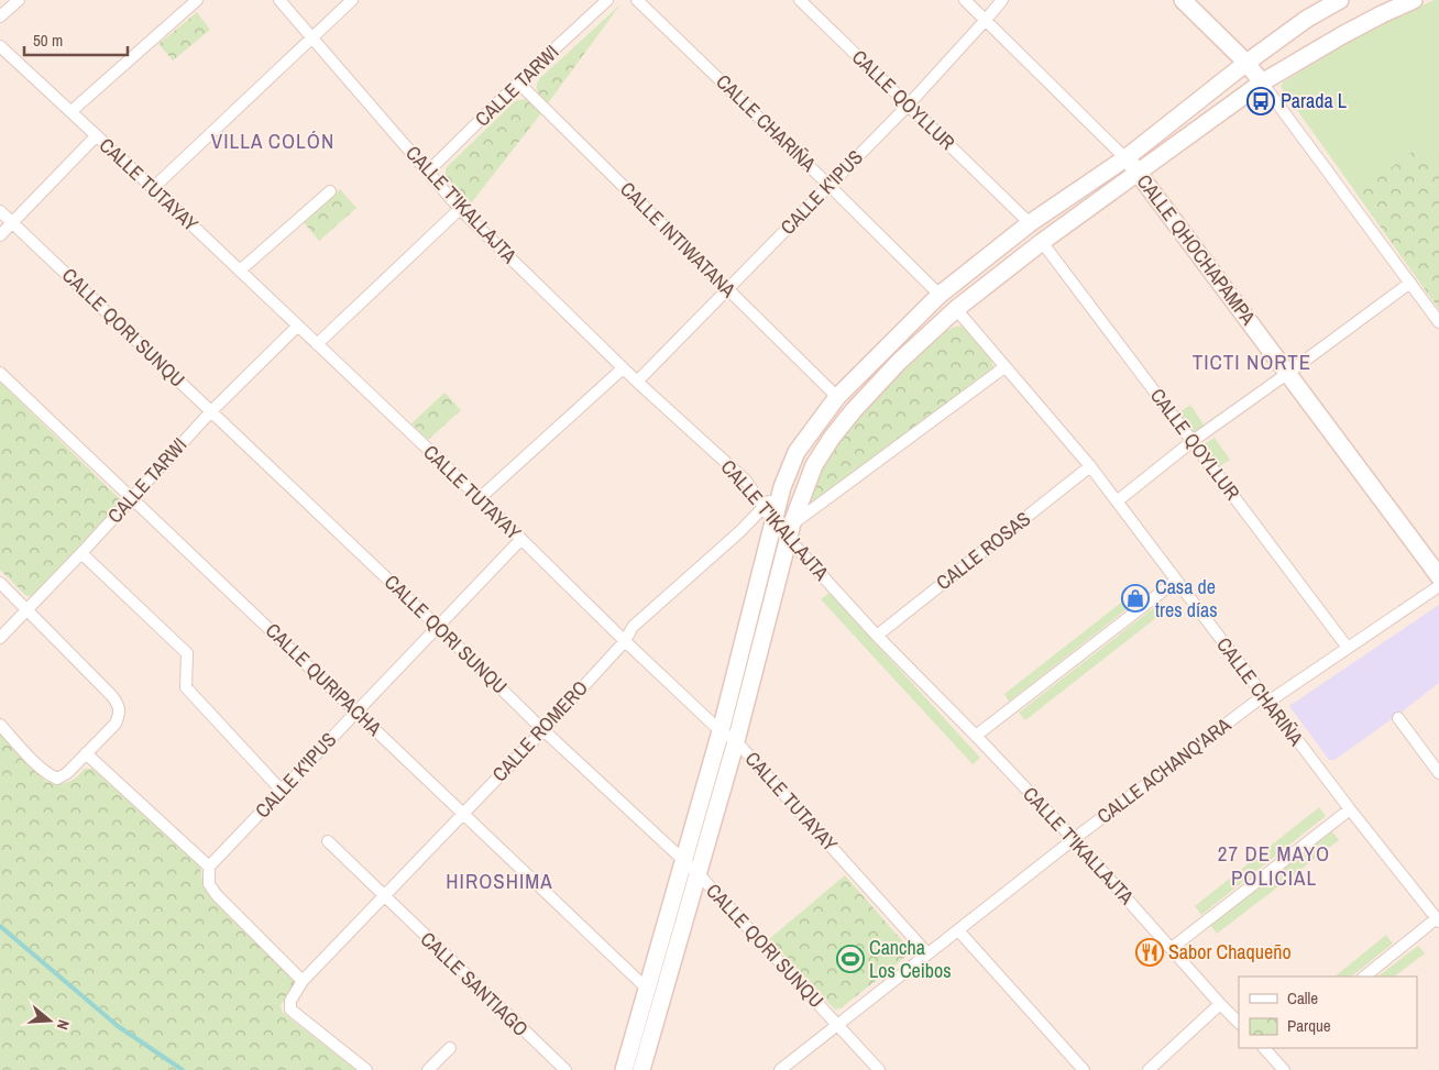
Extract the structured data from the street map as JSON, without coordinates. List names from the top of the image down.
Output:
{
  "streets": {
    "main road": ["CALLE QHOCHAPAMPA"],
    "street": [
      "CALLE TARWI",
      "CALLE QOYLLUR",
      "CALLE CHARIÑA",
      "CALLE TUTAYAY",
      "CALLE K'IPUS",
      "CALLE T'IKALLAJTA",
      "CALLE INTIWATANA",
      "CALLE QORI SUNQU",
      "CALLE ROSAS",
      "CALLE QURIPACHA",
      "CALLE ROMERO",
      "CALLE ACHANQ'ARA",
      "CALLE SANTIAGO"
    ]
  },
  "crossings": [
    ["CALLE TARWI", "CALLE TUTAYAY"],
    ["CALLE TARWI", "CALLE T'IKALLAJTA"],
    ["CALLE TARWI", "CALLE INTIWATANA"],
    ["CALLE TARWI", "CALLE QORI SUNQU"],
    ["CALLE TARWI", "CALLE QURIPACHA"],
    ["CALLE QOYLLUR", "CALLE K'IPUS"],
    ["CALLE QOYLLUR", "CALLE ACHANQ'ARA"],
    ["CALLE CHARIÑA", "CALLE K'IPUS"],
    ["CALLE CHARIÑA", "CALLE ROSAS"],
    ["CALLE CHARIÑA", "CALLE ACHANQ'ARA"],
    ["CALLE TUTAYAY", "CALLE K'IPUS"],
    ["CALLE TUTAYAY", "CALLE ROMERO"],
    ["CALLE TUTAYAY", "CALLE ACHANQ'ARA"],
    ["CALLE K'IPUS", "CALLE T'IKALLAJTA"],
    ["CALLE K'IPUS", "CALLE INTIWATANA"],
    ["CALLE K'IPUS", "CALLE QHOCHAPAMPA"],
    ["CALLE K'IPUS", "CALLE QORI SUNQU"],
    ["CALLE K'IPUS", "CALLE QURIPACHA"],
    ["CALLE T'IKALLAJTA", "CALLE ROSAS"],
    ["CALLE T'IKALLAJTA", "CALLE ROMERO"],
    ["CALLE T'IKALLAJTA", "CALLE ACHANQ'ARA"],
    ["CALLE QORI SUNQU", "CALLE ROMERO"],
    ["CALLE QORI SUNQU", "CALLE ACHANQ'ARA"],
    ["CALLE QURIPACHA", "CALLE ROMERO"],
    ["CALLE ROMERO", "CALLE SANTIAGO"]
  ],
  "districts": [
    "VILLA COLÓN",
    "TICTI NORTE",
    "27 DE MAYO POLICIAL",
    "HIROSHIMA"
  ],
  "places": {
    "bus stop": ["Parada L"],
    "shop": ["Casa de tres días"],
    "restaurant": ["Sabor Chaqueño"],
    "sports": ["Cancha Los Ceibos"]
  },
  "legend": ["Calle", "Parque"],
  "scale_bar": "50 m",
  "north": "right"
}
